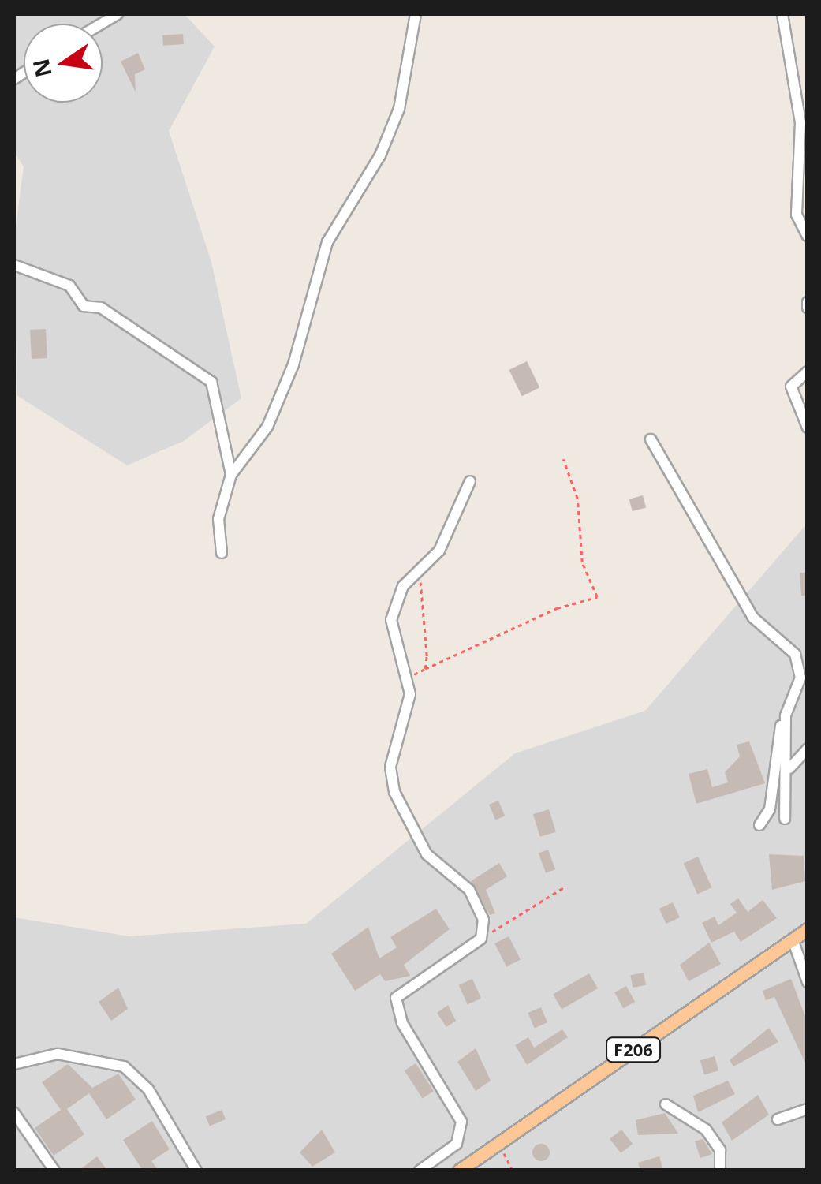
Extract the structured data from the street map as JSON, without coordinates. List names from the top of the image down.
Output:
{
  "streets": {
    "main road": ["F206"]
  },
  "north": "left"
}
